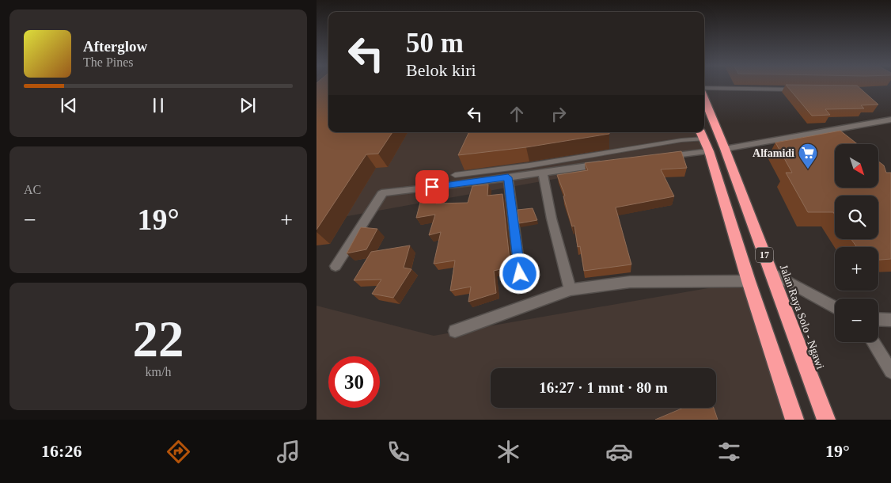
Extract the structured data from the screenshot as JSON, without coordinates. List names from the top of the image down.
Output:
{
  "streets": {
    "highway": ["17", "Jalan Raya Solo - Ngawi"]
  },
  "places": {
    "supermarket": ["Alfamidi"]
  },
  "north": "bottom right",
  "page": {
    "turn": ["50 m", "Belok kiri"],
    "song": ["Afterglow", "The Pines"],
    "map_buttons": ["+", "−"],
    "tile": [
      "AC",
      ["22", "km/h"]
    ],
    "heat": ["−", "19°", "+"],
    "limit": "30",
    "trip": "16:27 · 1 mnt · 80 m",
    "tabs": ["16:26", "19°"]
  }
}
